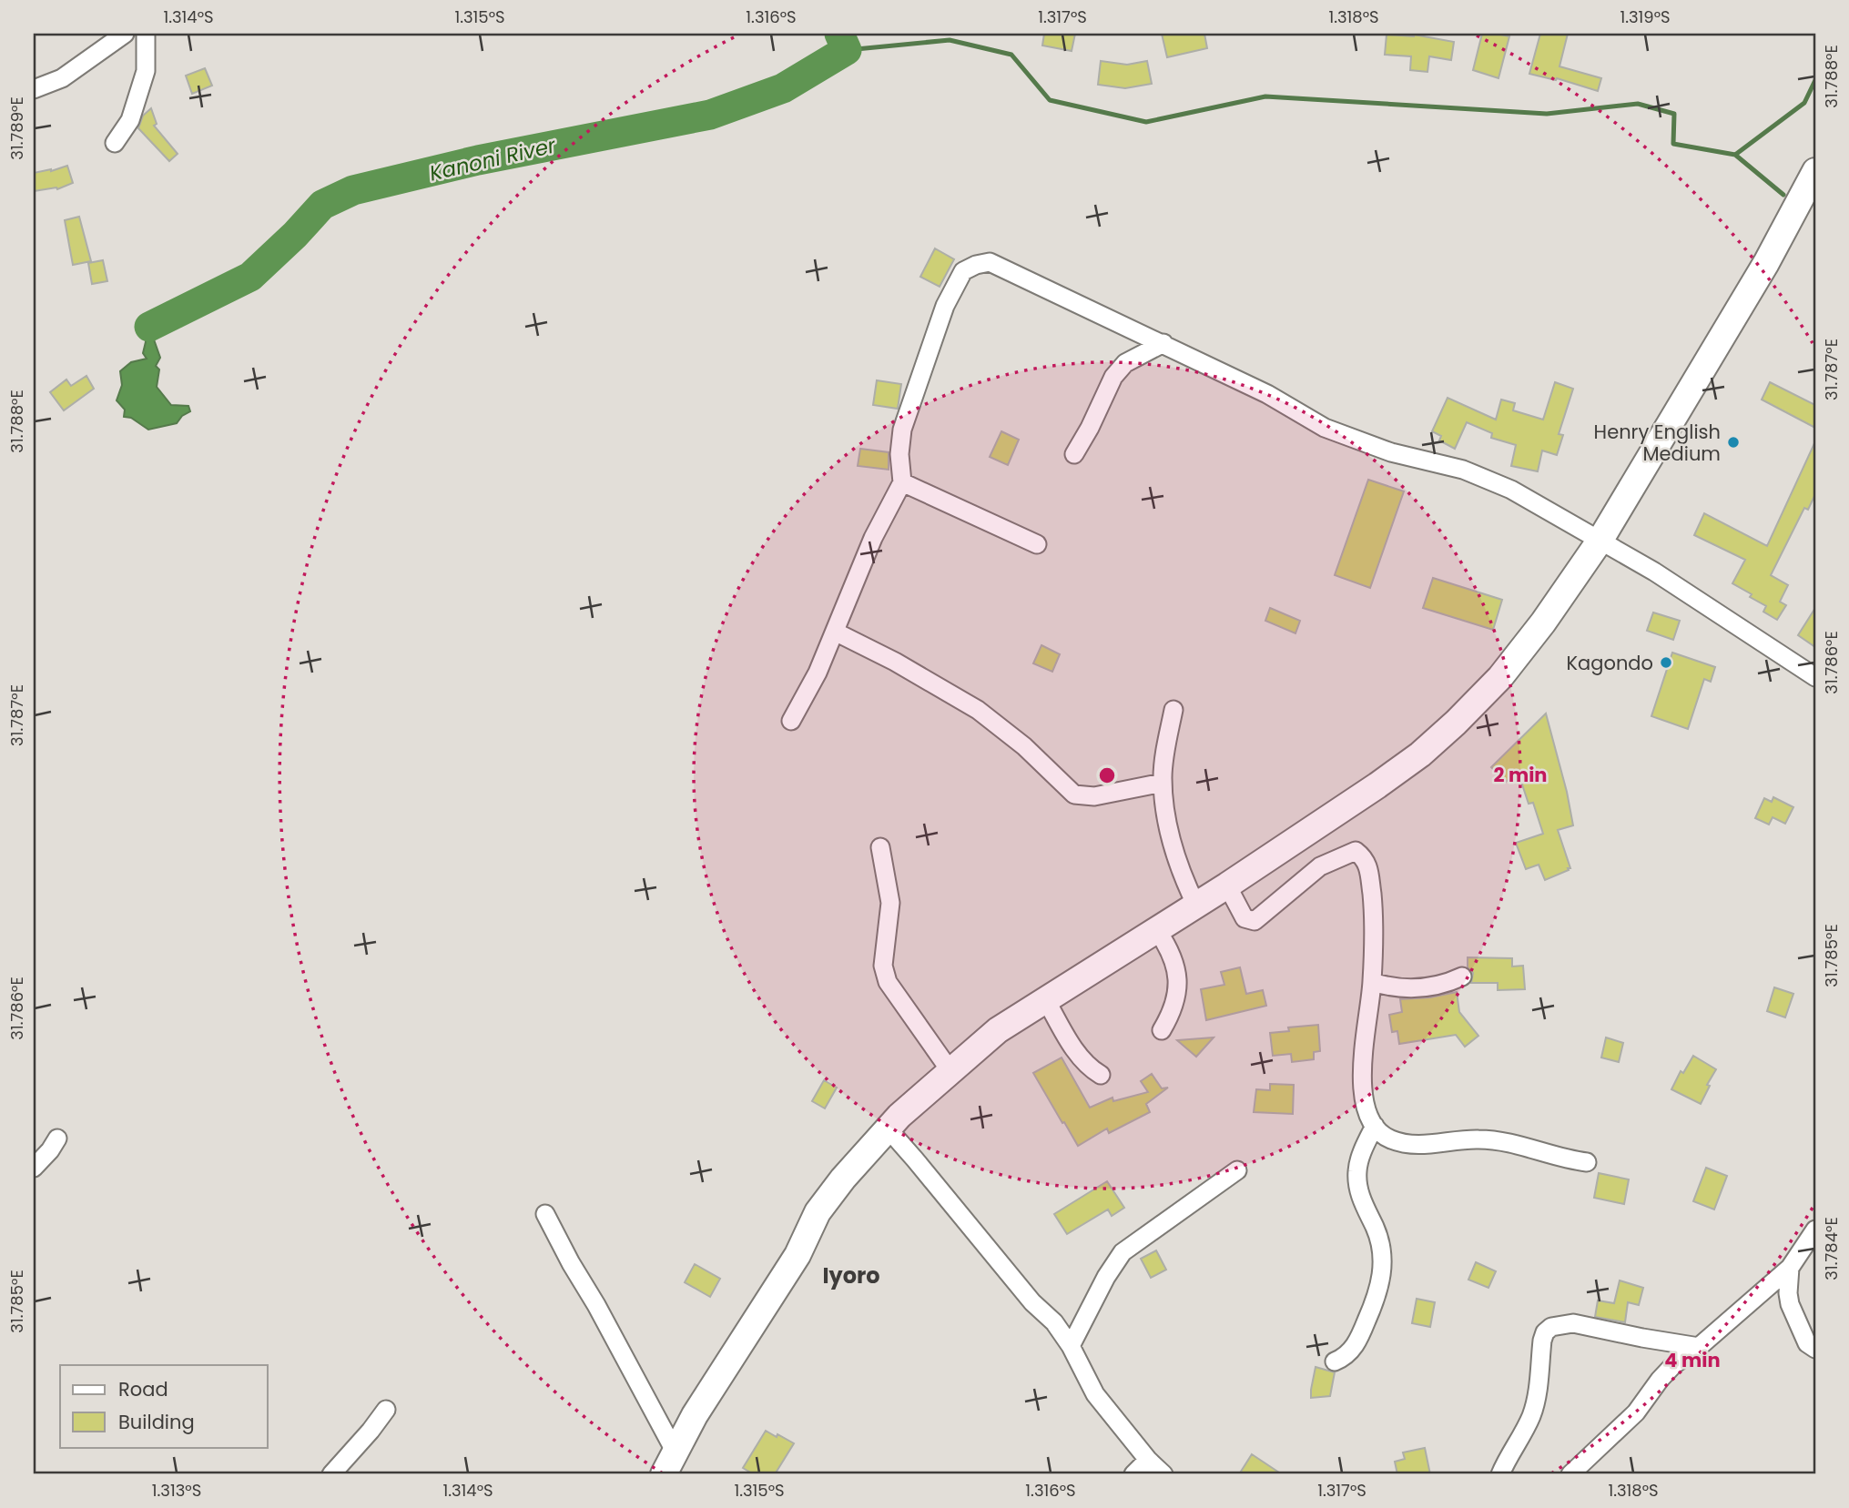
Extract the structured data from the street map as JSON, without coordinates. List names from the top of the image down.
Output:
{
  "districts": ["Iyoro"],
  "water": ["Kanoni River"],
  "places": ["Henry English Medium", "Kagondo"],
  "legend": ["Road", "Building"],
  "coordinates": [
    "1.314°S",
    "1.315°S",
    "1.316°S",
    "1.317°S",
    "1.318°S",
    "1.319°S",
    "31.788°E",
    "31.789°E",
    "31.787°E",
    "31.786°E",
    "31.785°E",
    "31.784°E",
    "1.313°S"
  ],
  "rings": ["2 min", "4 min"]
}
